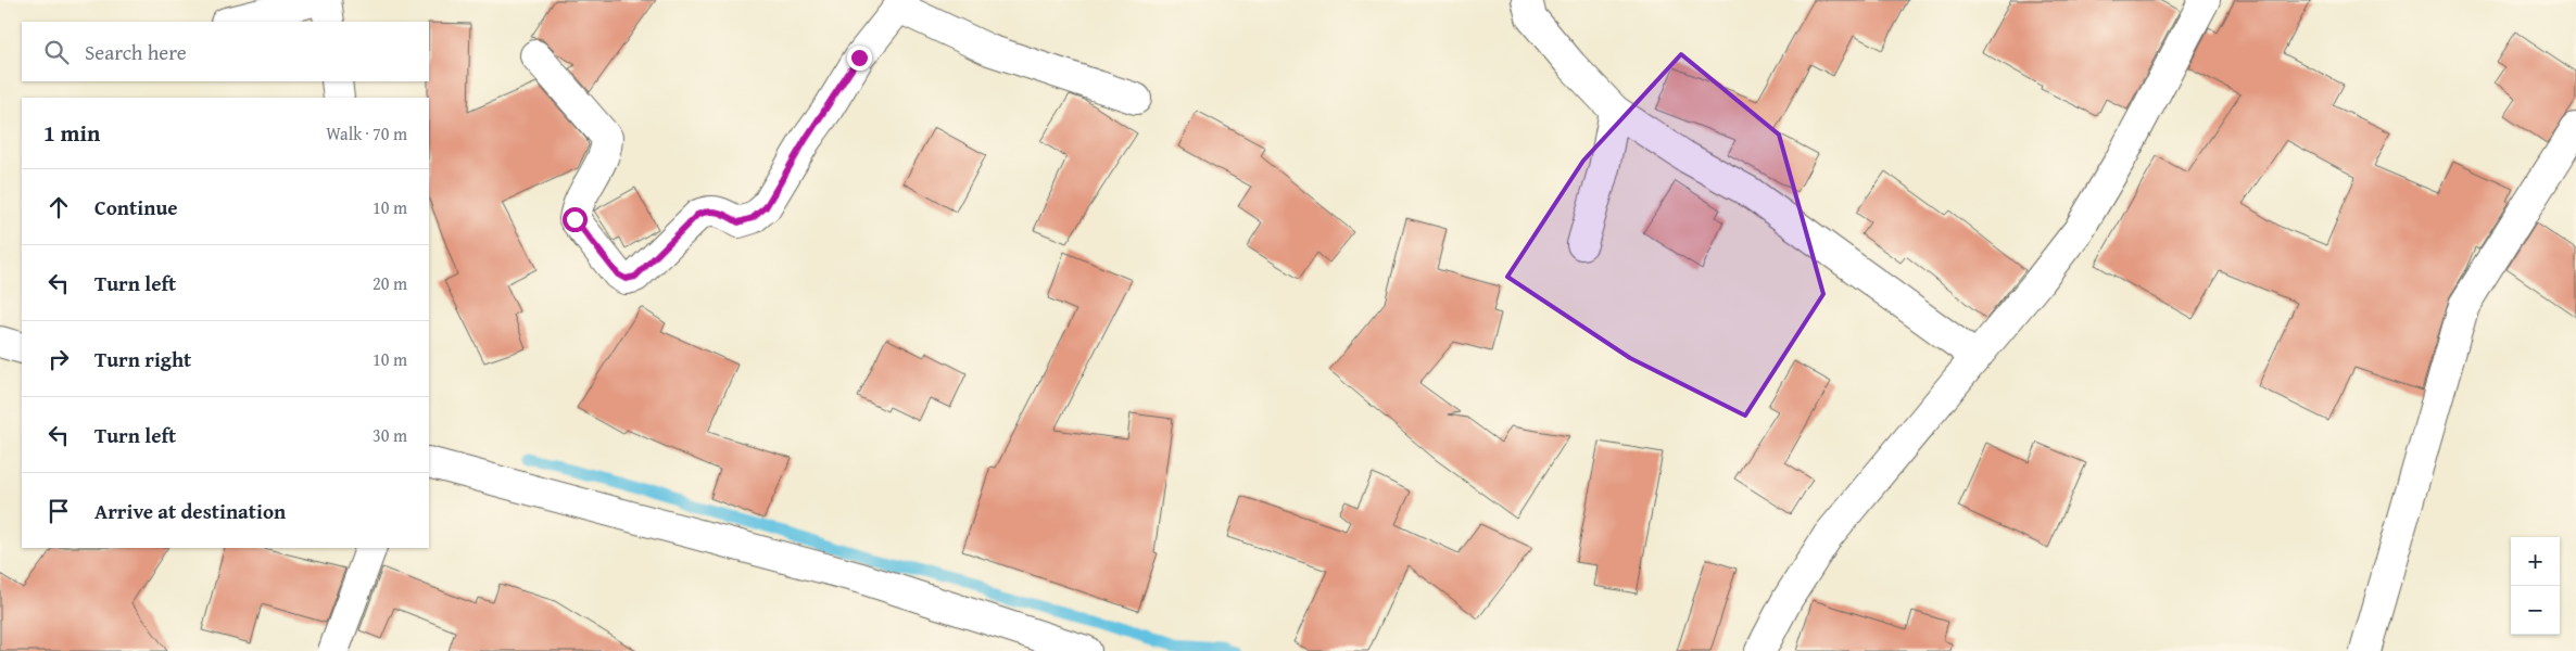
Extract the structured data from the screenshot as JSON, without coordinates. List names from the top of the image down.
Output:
{
  "page": {
    "search": "Search here",
    "heading": ["1 min", "Walk · 70 m"],
    "list": [
      ["Continue", "10 m"],
      ["Turn left", "20 m"],
      ["Turn right", "10 m"],
      ["Turn left", "30 m"],
      "Arrive at destination"
    ],
    "map_buttons": ["+", "−"]
  }
}
